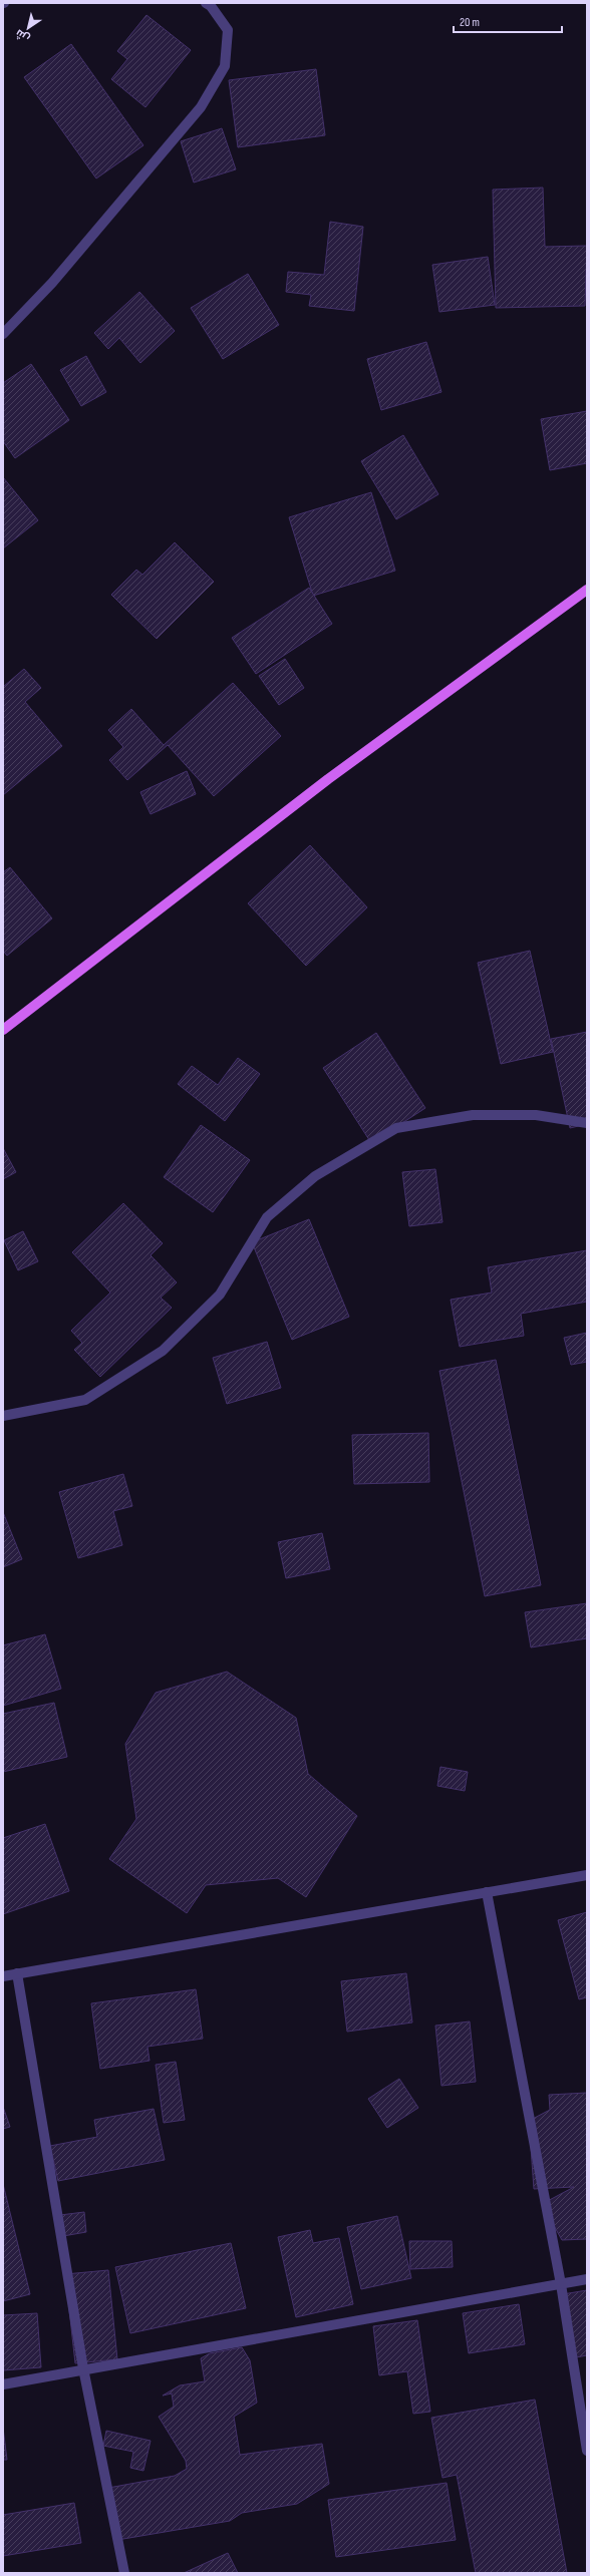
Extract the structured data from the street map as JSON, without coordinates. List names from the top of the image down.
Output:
{
  "scale_bar": "20 m",
  "north": "bottom left"
}
